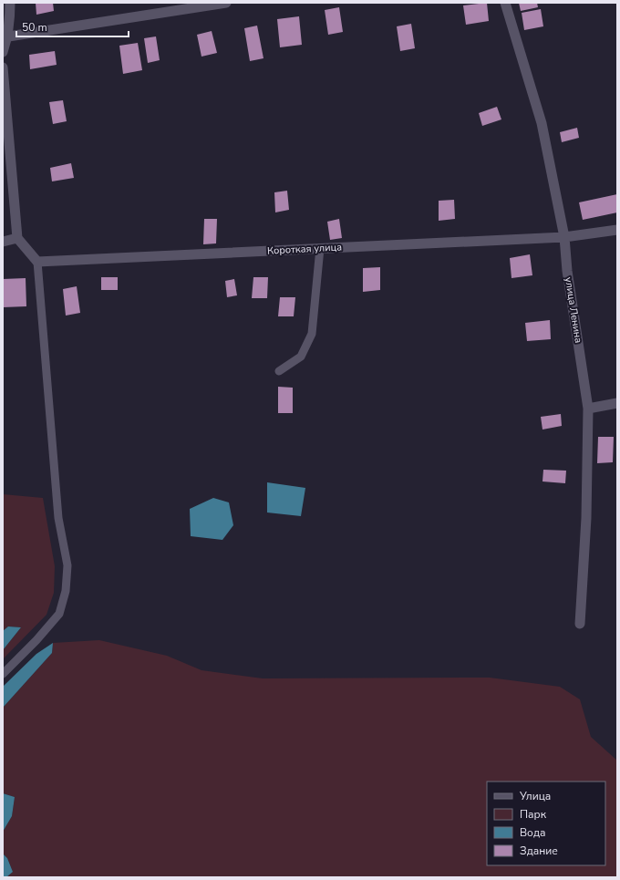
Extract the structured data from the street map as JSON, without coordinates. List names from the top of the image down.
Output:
{
  "streets": {
    "street": ["Короткая улица", "улица Ленина"]
  },
  "crossings": [
    ["Короткая улица", "улица Ленина"]
  ],
  "legend": [
    "Улица",
    "Парк",
    "Вода",
    "Здание"
  ],
  "scale_bar": "50 m"
}
